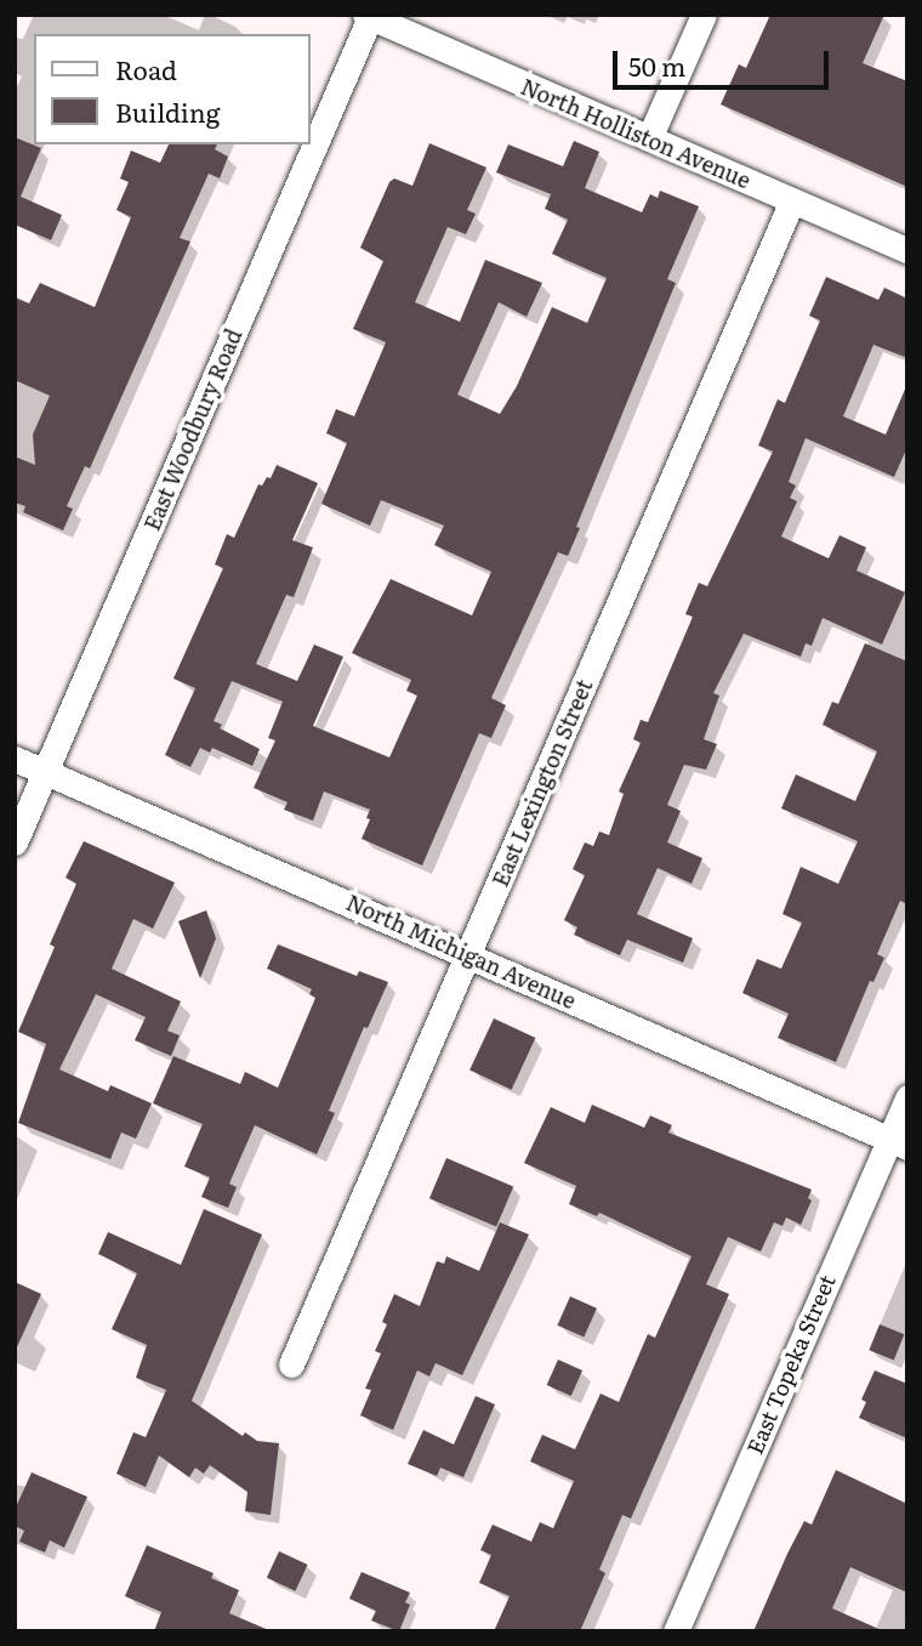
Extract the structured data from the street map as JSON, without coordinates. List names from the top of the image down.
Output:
{
  "streets": {
    "street": [
      "North Holliston Avenue",
      "East Woodbury Road",
      "East Lexington Street",
      "North Michigan Avenue",
      "East Topeka Street"
    ]
  },
  "crossings": [
    ["North Holliston Avenue", "East Woodbury Road"],
    ["North Holliston Avenue", "East Lexington Street"],
    ["East Woodbury Road", "North Michigan Avenue"],
    ["East Lexington Street", "North Michigan Avenue"],
    ["North Michigan Avenue", "East Topeka Street"]
  ],
  "legend": ["Road", "Building"],
  "scale_bar": "50 m"
}
